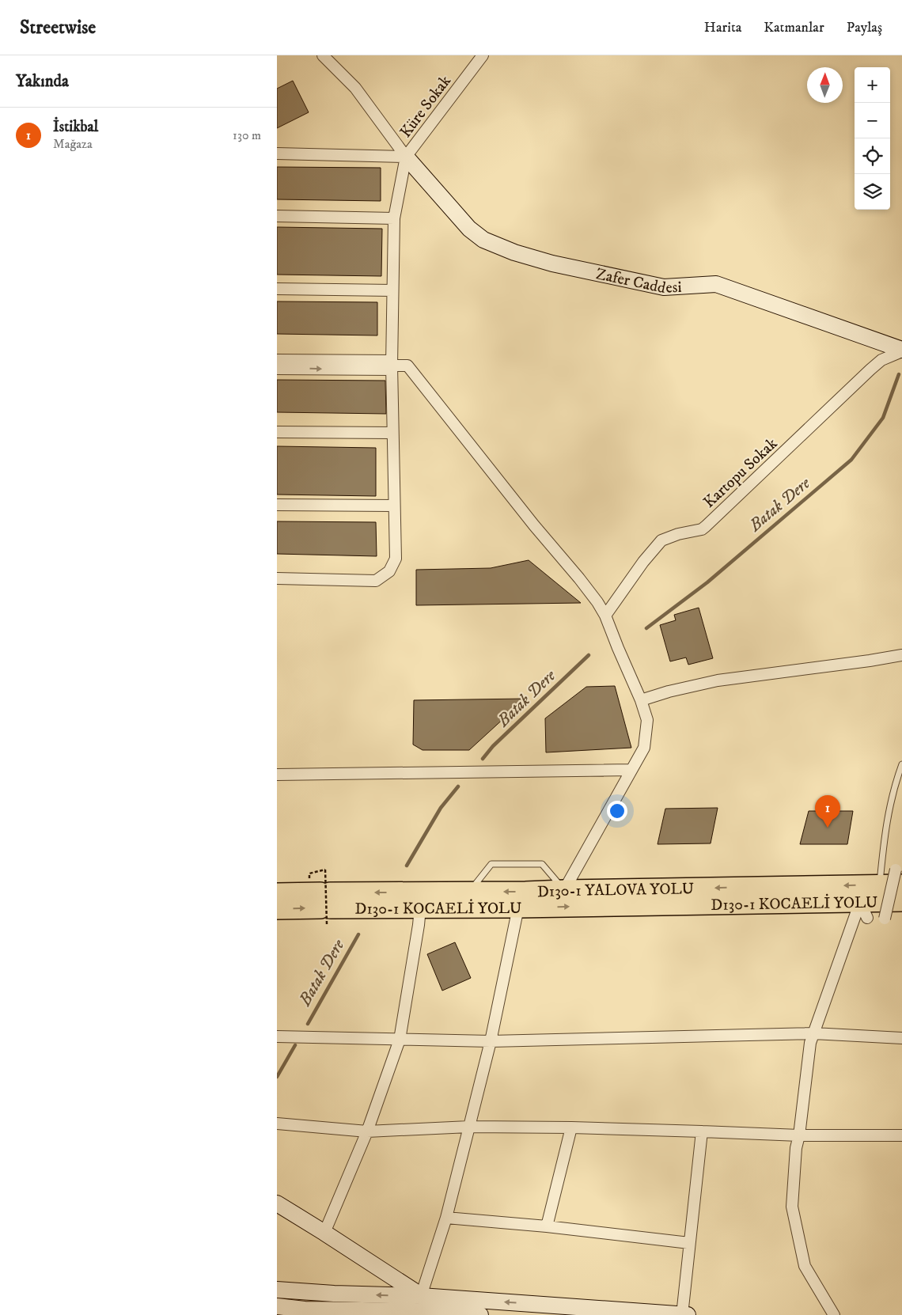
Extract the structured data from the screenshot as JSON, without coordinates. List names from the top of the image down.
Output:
{
  "streets": {
    "highway": ["D130-1 YALOVA YOLU", "D130-1 KOCAELİ YOLU"],
    "street": ["Küre Sokak", "Zafer Caddesi", "Kartopu Sokak"]
  },
  "crossings": [
    ["Küre Sokak", "Zafer Caddesi"],
    ["Zafer Caddesi", "Kartopu Sokak"],
    ["D130-1 YALOVA YOLU", "D130-1 KOCAELİ YOLU"]
  ],
  "one_way": ["D130-1 YALOVA YOLU", "D130-1 KOCAELİ YOLU"],
  "water": ["Batak Dere"],
  "north": "top",
  "page": {
    "header": "Streetwise",
    "nav": ["Harita", "Katmanlar", "Paylaş"],
    "heading": "Yakında",
    "map_buttons": ["+", "−"],
    "list": [
      {
        "mark": "1",
        "name": "İstikbal",
        "note": "Mağaza",
        "value": "130 m"
      }
    ],
    "pins": "1"
  }
}
